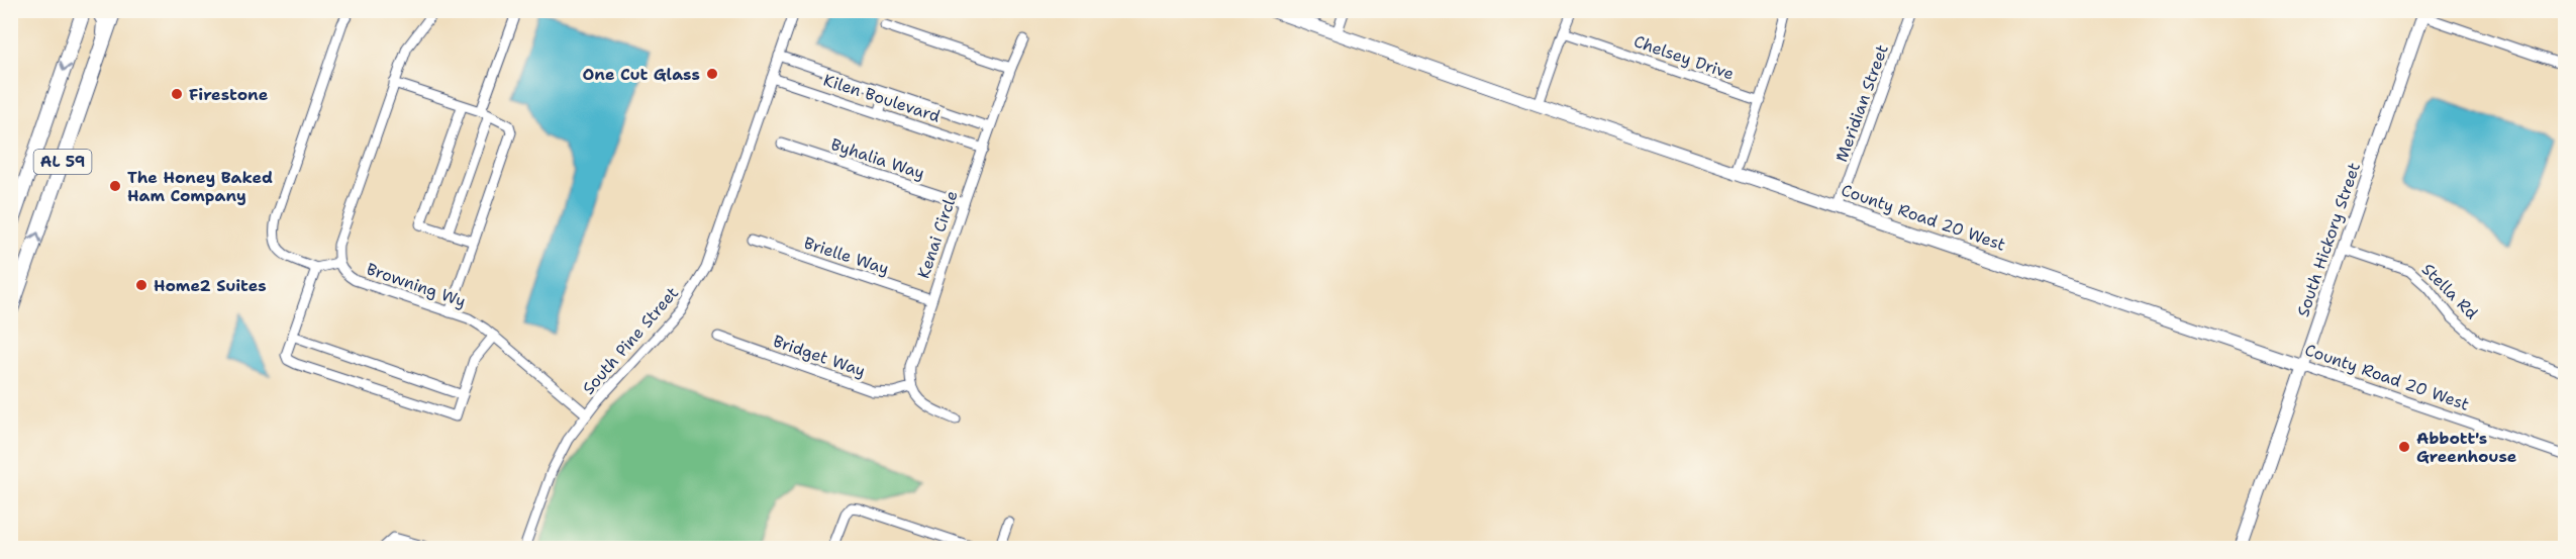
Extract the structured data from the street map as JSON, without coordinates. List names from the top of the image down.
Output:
{
  "streets": {
    "main road": ["AL 59"],
    "street": [
      "Chelsey Drive",
      "Kilen Boulevard",
      "Meridian Street",
      "Byhalia Way",
      "County Road 20 West",
      "Kenai Circle",
      "South Hickory Street",
      "Brielle Way",
      "Browning Wy",
      "Stella Rd",
      "South Pine Street",
      "Bridget Way"
    ]
  },
  "crossings": [
    ["Kilen Boulevard", "Kenai Circle"],
    ["Kilen Boulevard", "South Pine Street"],
    ["Meridian Street", "County Road 20 West"],
    ["Byhalia Way", "Kenai Circle"],
    ["County Road 20 West", "South Hickory Street"],
    ["Kenai Circle", "Brielle Way"],
    ["Kenai Circle", "Bridget Way"],
    ["South Hickory Street", "Stella Rd"],
    ["Browning Wy", "South Pine Street"]
  ],
  "places": [
    "One Cut Glass",
    "Firestone",
    "The Honey Baked Ham Company",
    "Home2 Suites",
    "Abbott's Greenhouse"
  ]
}
